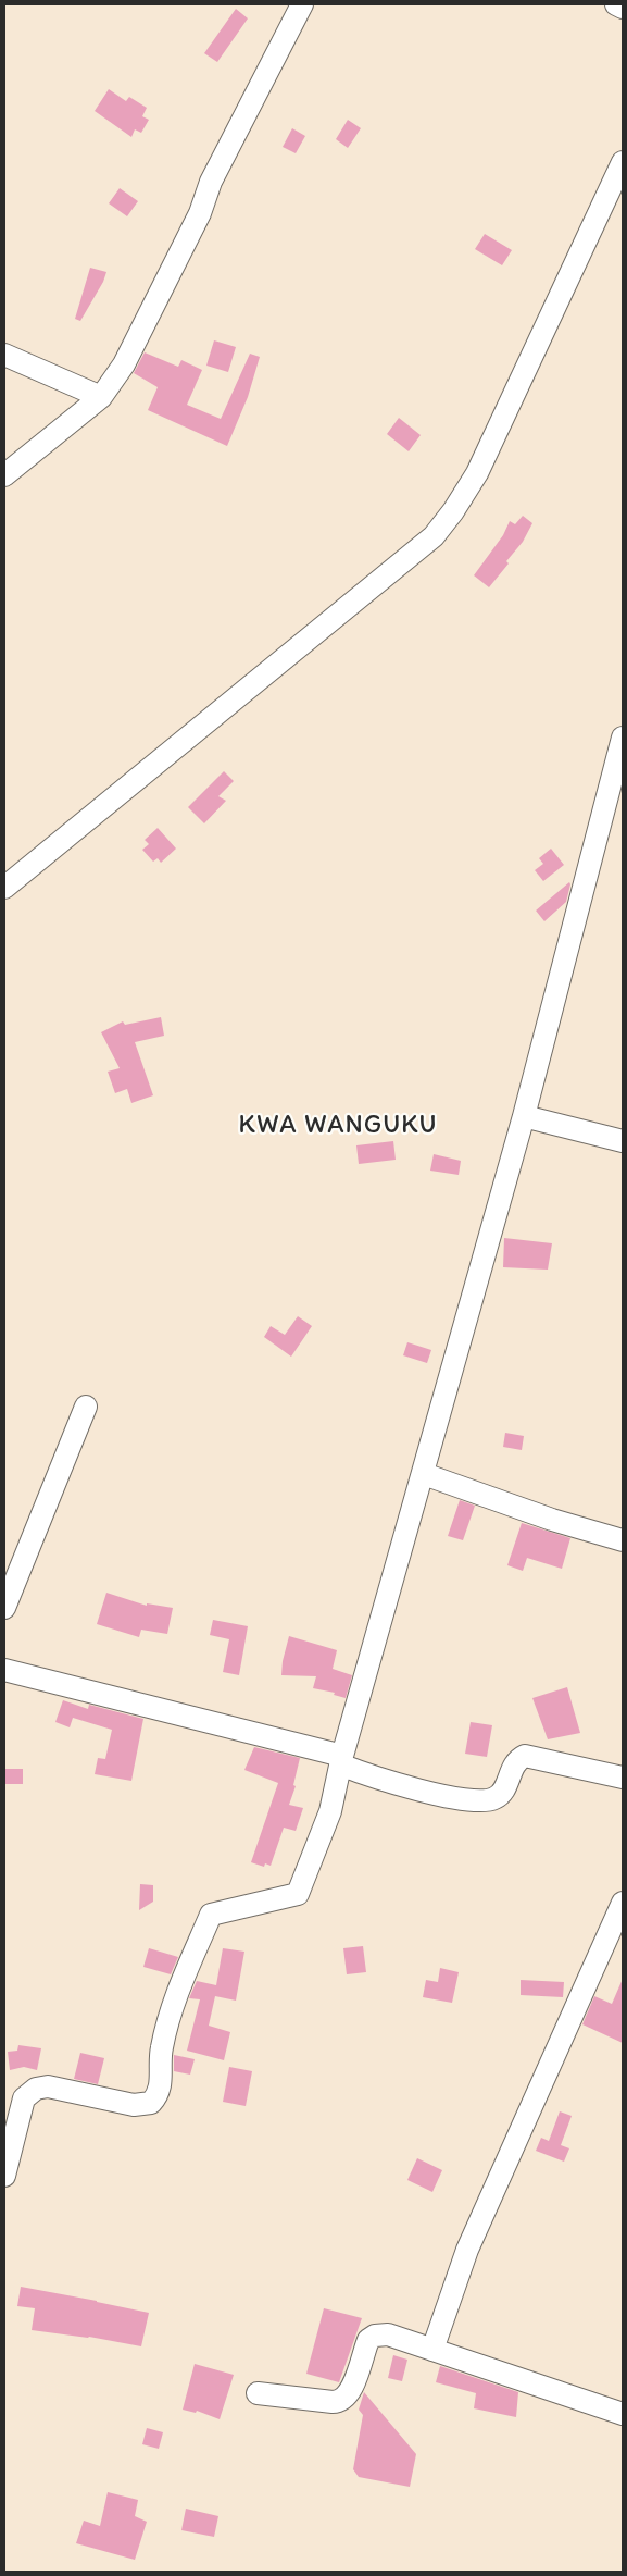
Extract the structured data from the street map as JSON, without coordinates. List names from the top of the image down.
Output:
{
  "districts": ["KWA WANGUKU"]
}
